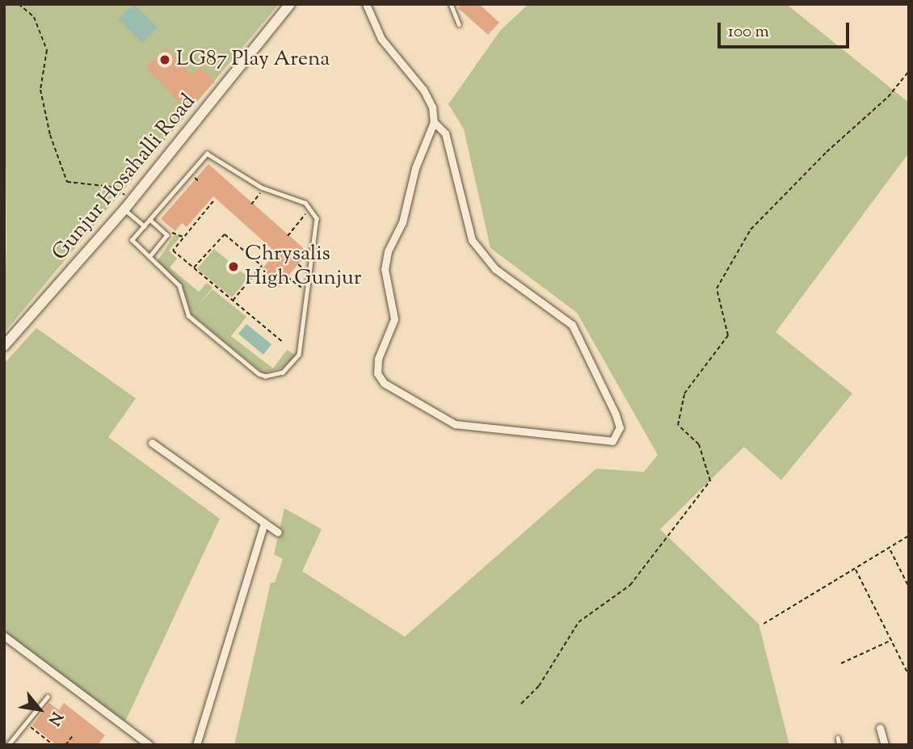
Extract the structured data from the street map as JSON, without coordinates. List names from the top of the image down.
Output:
{
  "streets": {
    "street": ["Gunjur Hosahalli Road"]
  },
  "places": ["LG87 Play Arena", "Chrysalis High Gunjur"],
  "scale_bar": "100 m",
  "north": "bottom right"
}
